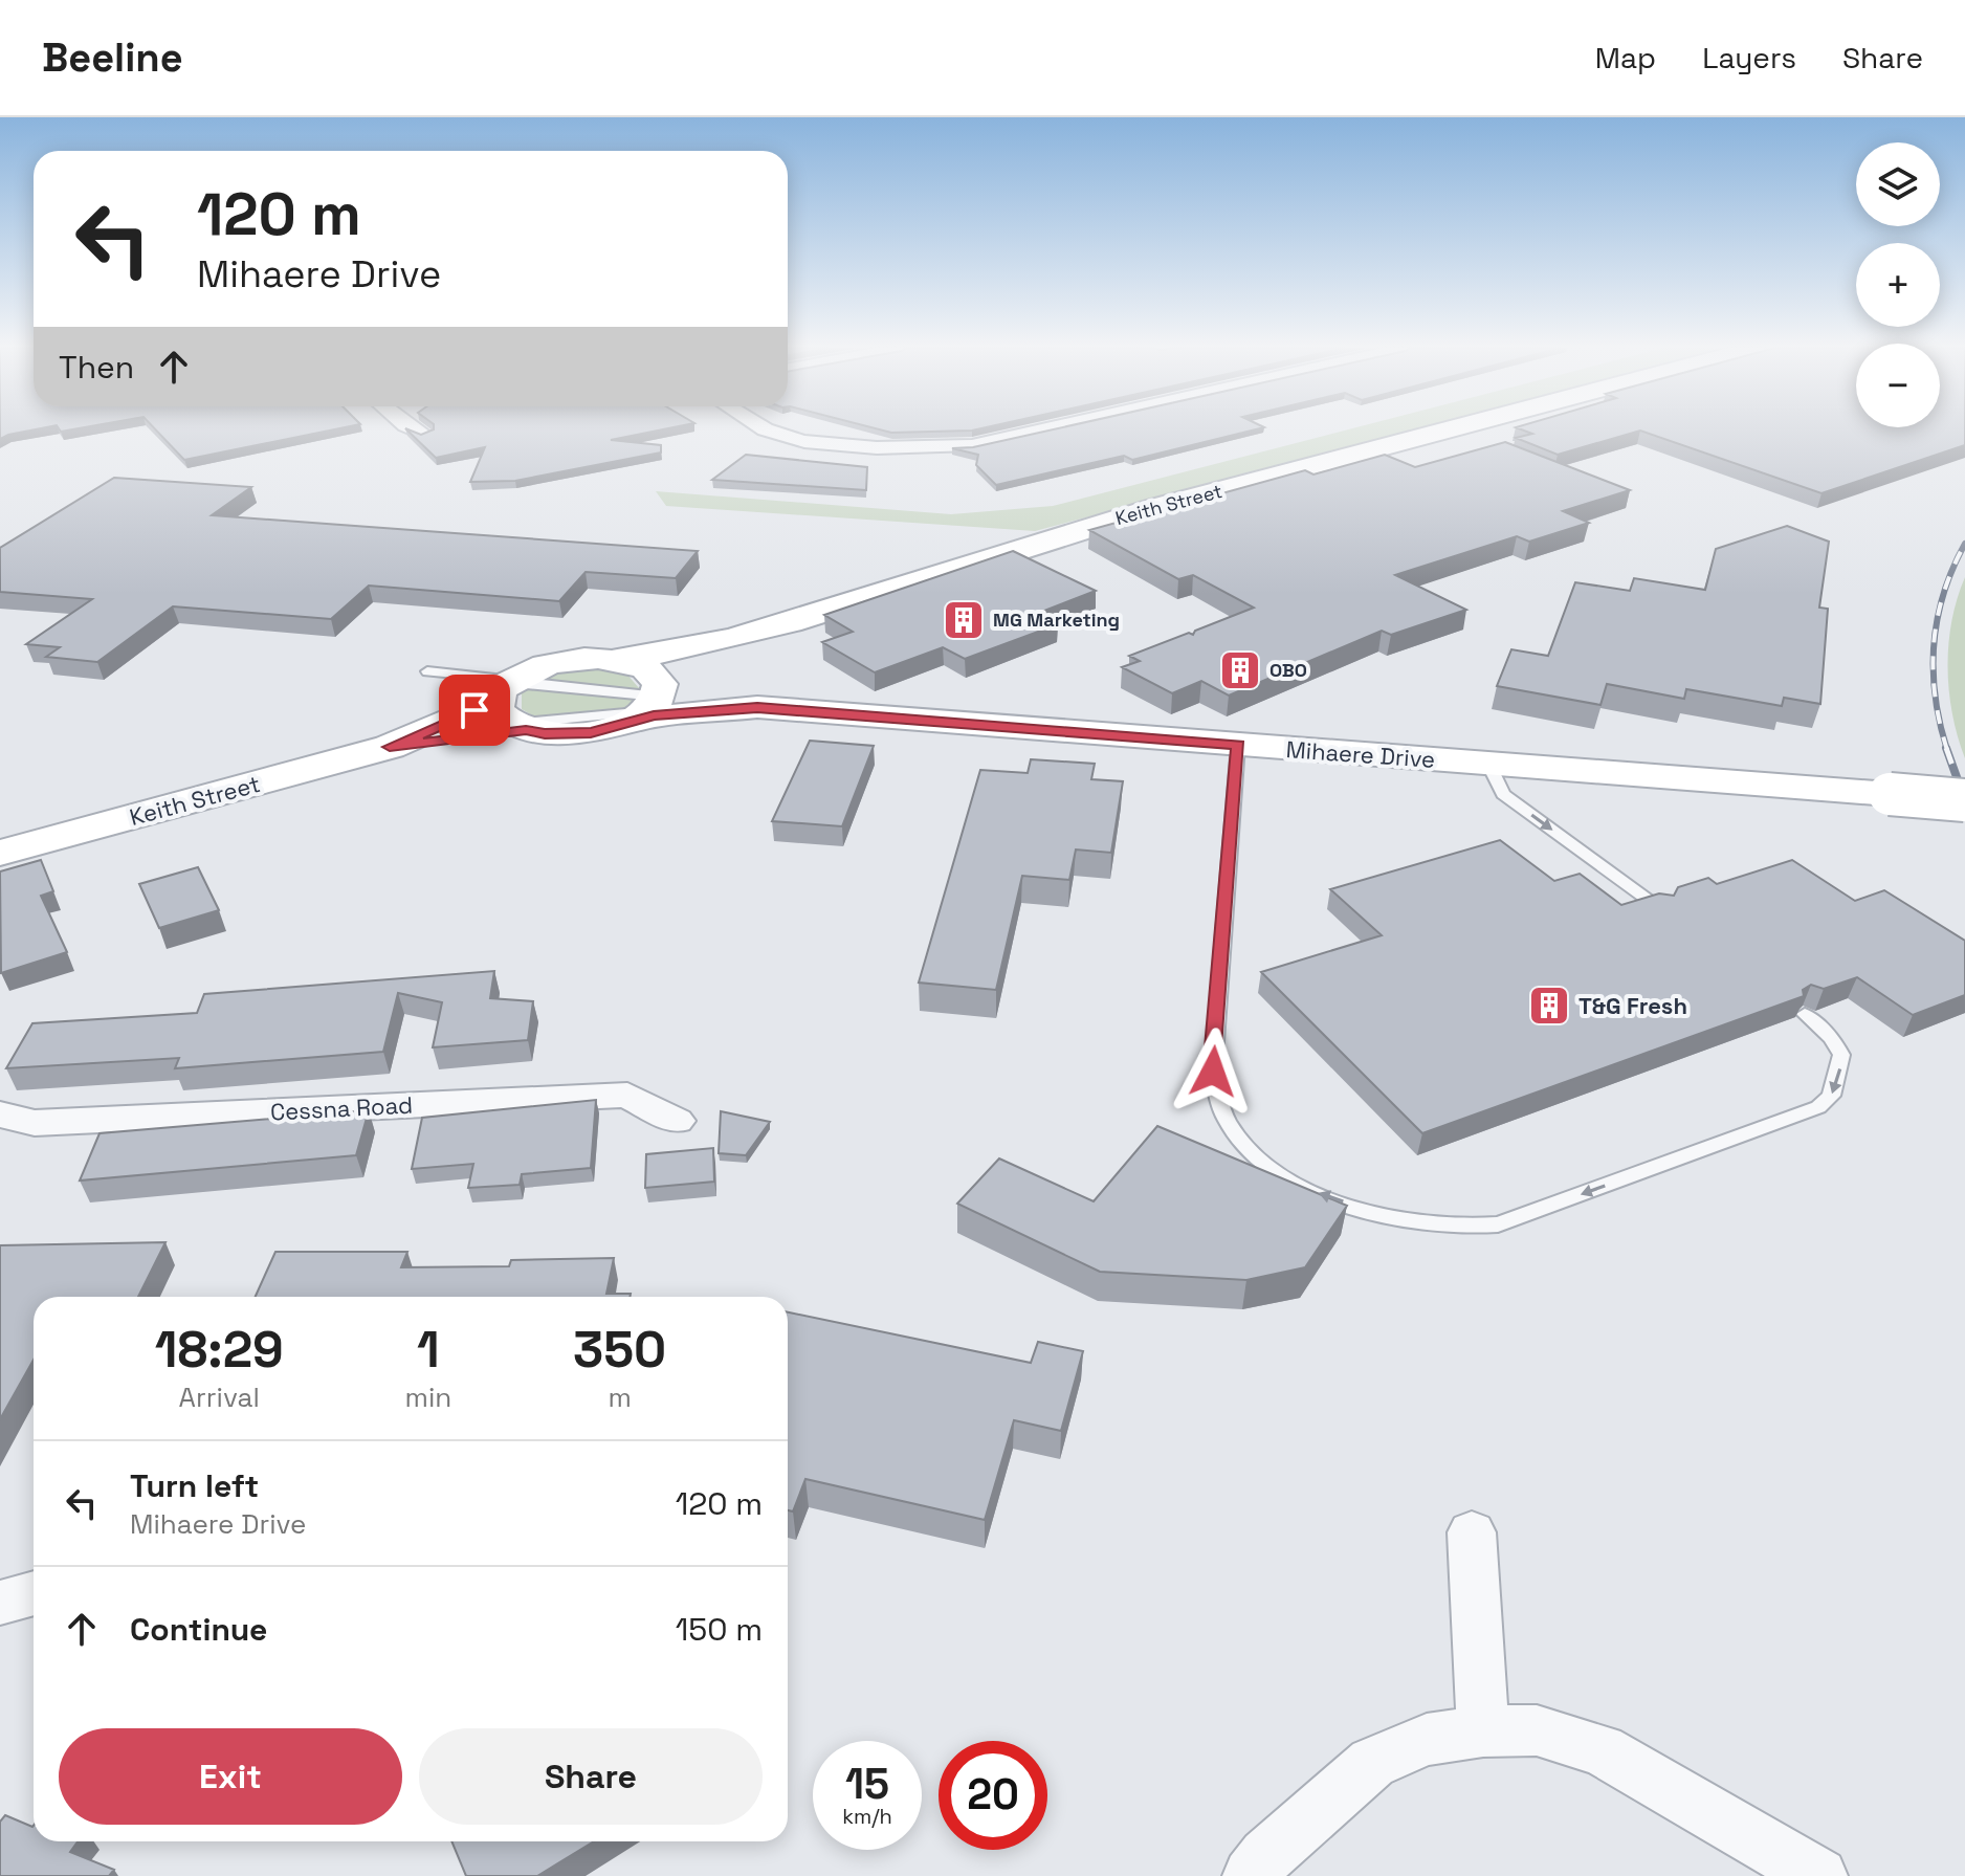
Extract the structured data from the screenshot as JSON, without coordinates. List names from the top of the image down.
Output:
{
  "streets": {
    "street": ["Keith Street", "Mihaere Drive", "Cessna Road"]
  },
  "crossings": [
    ["Keith Street", "Mihaere Drive"]
  ],
  "places": {
    "building": ["MG Marketing", "OBO", "T&G Fresh"]
  },
  "page": {
    "header": "Beeline",
    "nav": ["Map", "Layers", "Share"],
    "map_buttons": ["+", "−"],
    "turn": ["120 m", "Mihaere Drive"],
    "then": "Then",
    "eta": [
      "18:29",
      "Arrival",
      "1",
      "min",
      "350",
      "m"
    ],
    "list": [
      {
        "name": "Turn left",
        "note": "Mihaere Drive",
        "value": "120 m"
      },
      {
        "name": "Continue",
        "value": "150 m"
      }
    ],
    "buttons": ["Exit", "Share"],
    "speed": "15 km/h",
    "limit": "20"
  }
}
